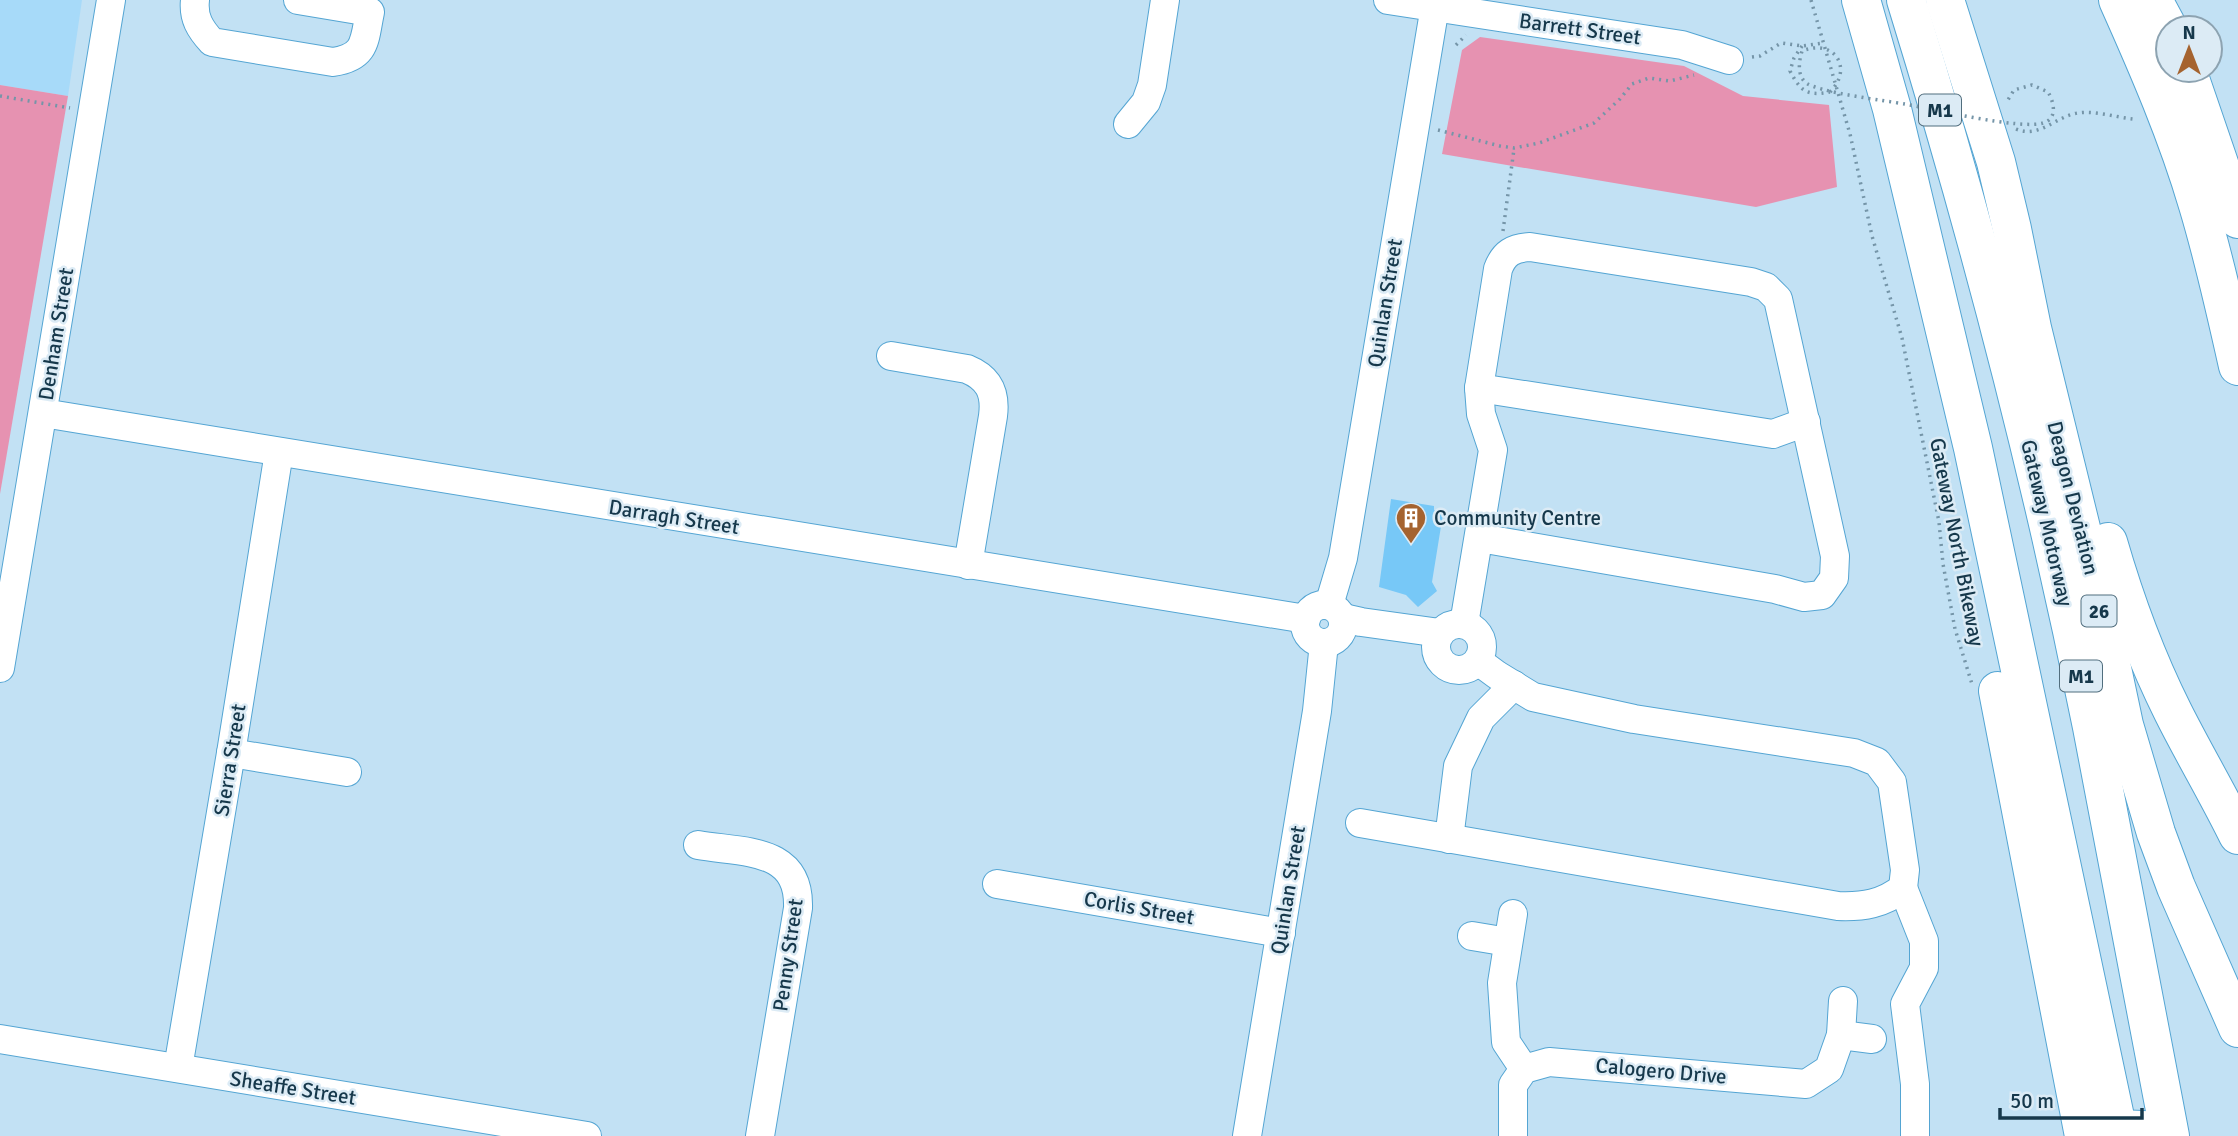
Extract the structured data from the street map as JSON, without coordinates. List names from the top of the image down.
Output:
{
  "streets": {
    "highway": [
      "M1",
      "Deagon Deviation",
      "Gateway Motorway",
      "26"
    ],
    "street": [
      "Barrett Street",
      "Quinlan Street",
      "Denham Street",
      "Darragh Street",
      "Sierra Street",
      "Corlis Street",
      "Penny Street",
      "Calogero Drive",
      "Sheaffe Street"
    ],
    "path": ["Gateway North Bikeway"]
  },
  "crossings": [
    ["Barrett Street", "Quinlan Street"],
    ["Quinlan Street", "Darragh Street"],
    ["Quinlan Street", "Corlis Street"],
    ["Denham Street", "Darragh Street"],
    ["Darragh Street", "Sierra Street"],
    ["Sierra Street", "Sheaffe Street"]
  ],
  "places": {
    "building": ["Community Centre"]
  },
  "scale_bar": "50 m",
  "north": "top"
}
